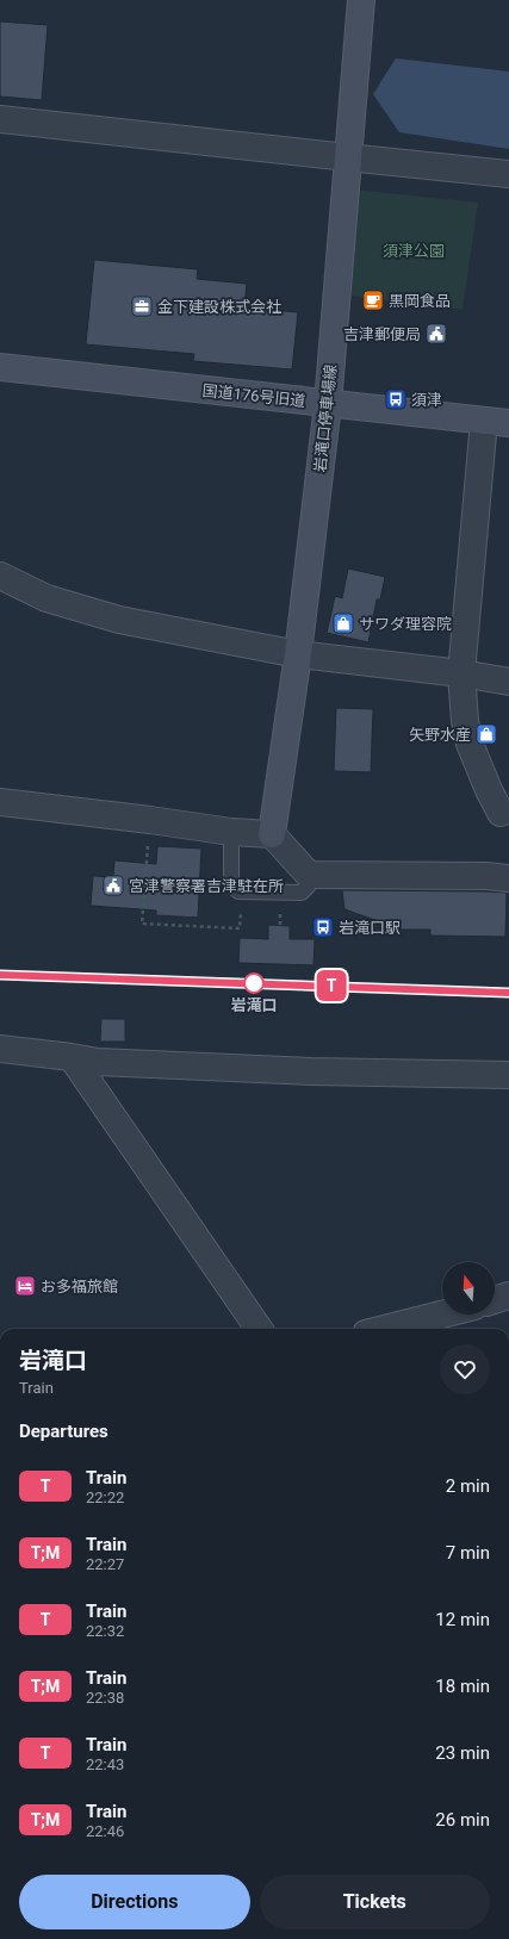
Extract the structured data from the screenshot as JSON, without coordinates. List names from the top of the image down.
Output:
{
  "streets": {
    "main road": ["国道176号旧道", "岩滝口停車場線"]
  },
  "crossings": [
    ["国道176号旧道", "岩滝口停車場線"]
  ],
  "parks": ["須津公園"],
  "places": {
    "cafe": ["黒岡食品"],
    "office": ["金下建設株式会社"],
    "public building": ["吉津郵便局", "宮津警察署吉津駐在所"],
    "bus stop": ["須津", "岩滝口駅"],
    "shop": ["サワダ理容院", "矢野水産"],
    "other": ["岩滝口"],
    "hotel": ["お多福旅館"]
  },
  "north": "top",
  "page": {
    "on_map": "T",
    "heading": [
      ["岩滝口", "Train"],
      "Departures"
    ],
    "list": [
      {
        "mark": "T",
        "name": "Train",
        "note": "22:22",
        "value": "2 min"
      },
      {
        "mark": "T;M",
        "name": "Train",
        "note": "22:27",
        "value": "7 min"
      },
      {
        "mark": "T",
        "name": "Train",
        "note": "22:32",
        "value": "12 min"
      },
      {
        "mark": "T;M",
        "name": "Train",
        "note": "22:38",
        "value": "18 min"
      },
      {
        "mark": "T",
        "name": "Train",
        "note": "22:43",
        "value": "23 min"
      },
      {
        "mark": "T;M",
        "name": "Train",
        "note": "22:46",
        "value": "26 min"
      }
    ],
    "buttons": ["Directions", "Tickets"]
  }
}
